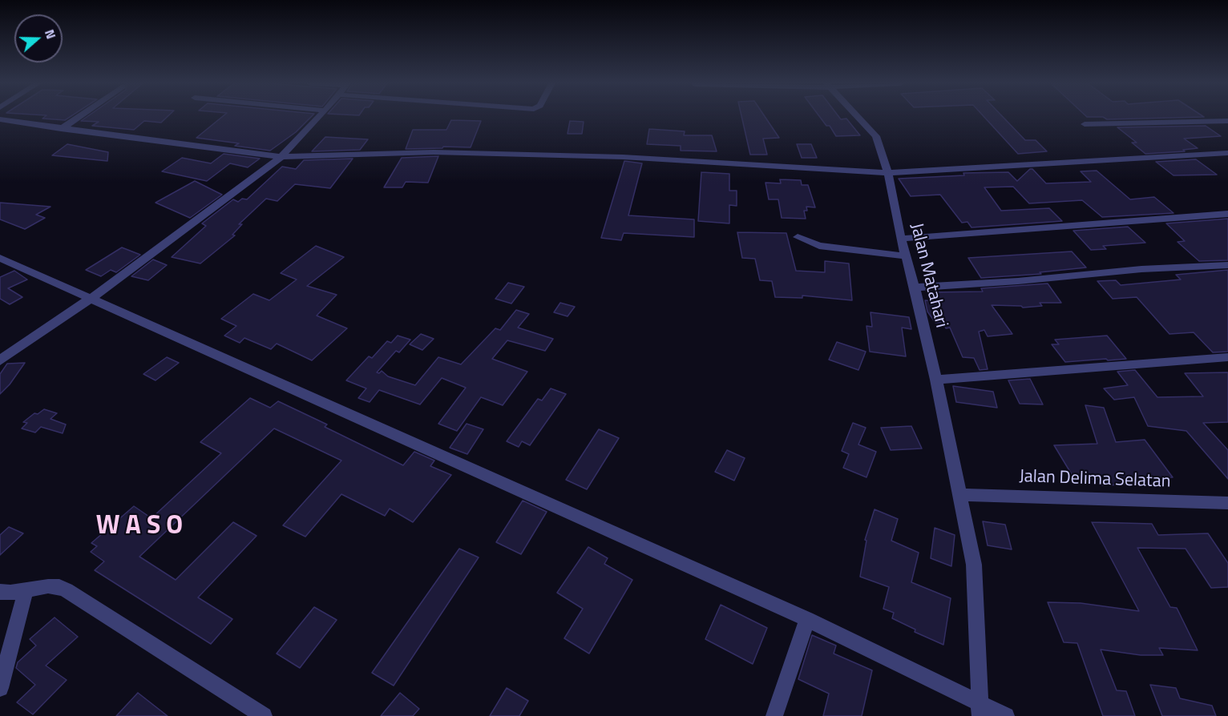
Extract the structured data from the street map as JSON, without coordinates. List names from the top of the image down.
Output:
{
  "streets": {
    "street": ["Jalan Matahari", "Jalan Delima Selatan"]
  },
  "crossings": [
    ["Jalan Matahari", "Jalan Delima Selatan"]
  ],
  "districts": ["W A S O"],
  "north": "right"
}
